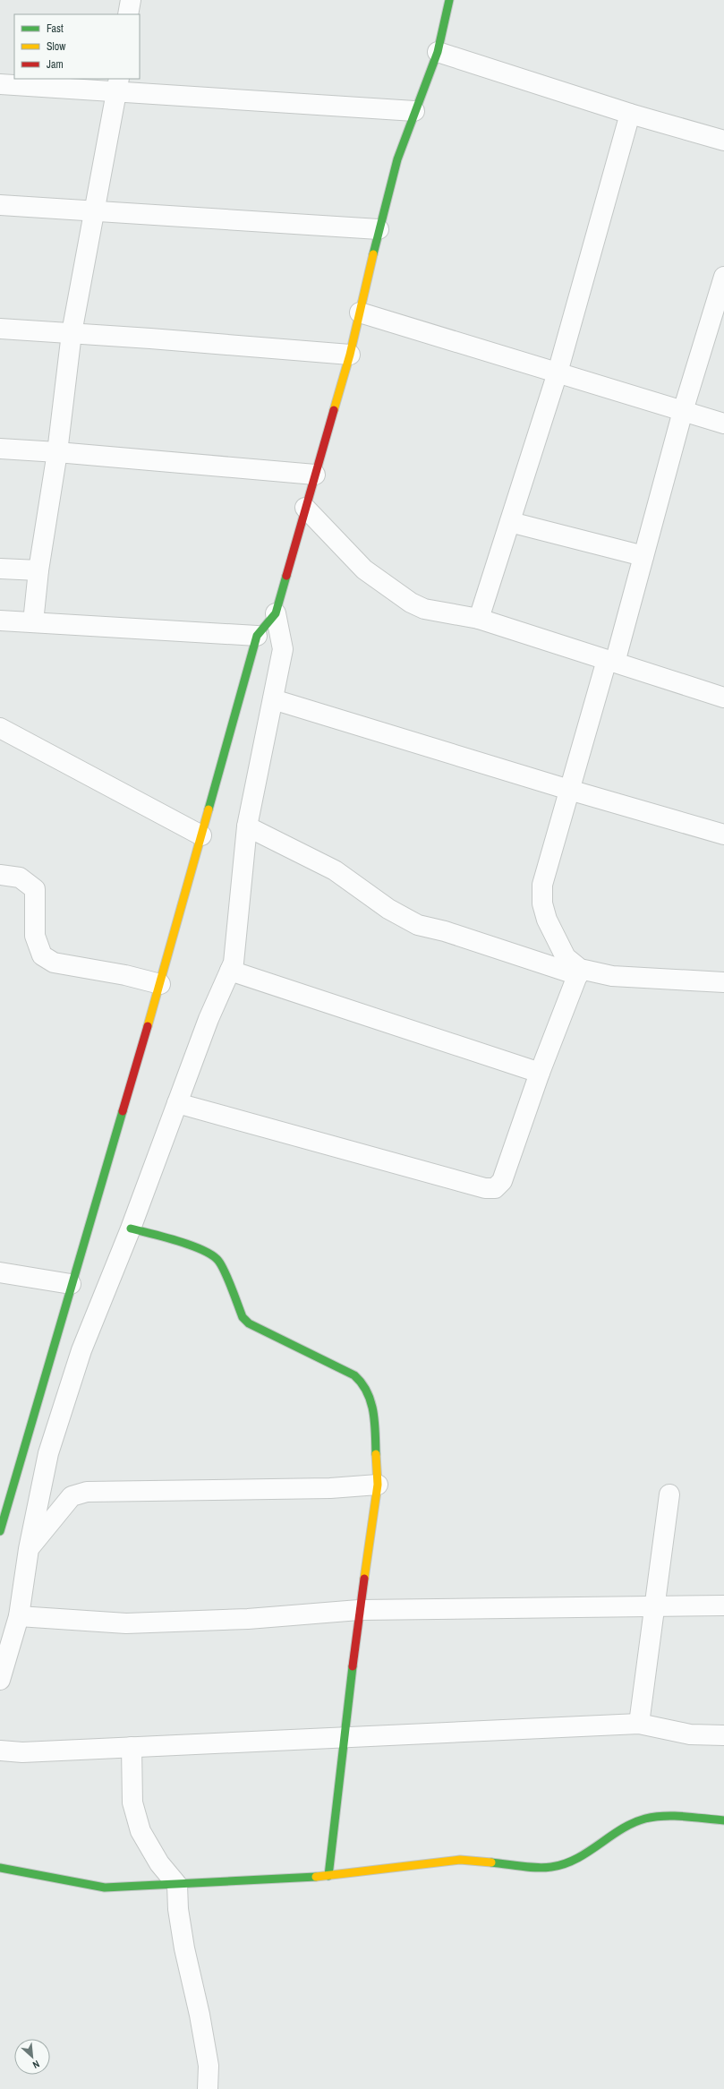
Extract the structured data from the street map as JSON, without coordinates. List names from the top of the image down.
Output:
{
  "legend": ["Fast", "Slow", "Jam"],
  "north": "bottom right"
}
